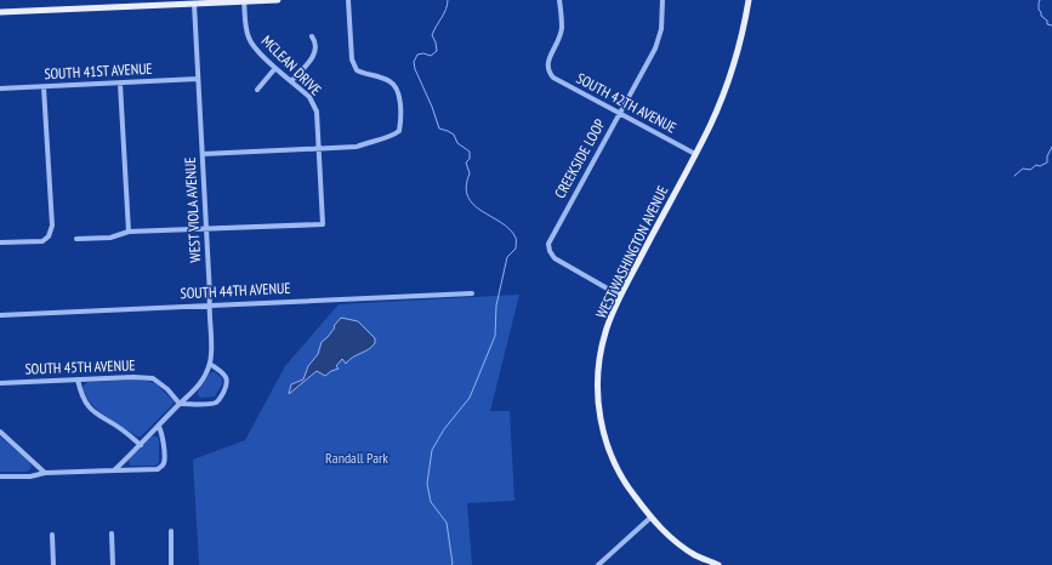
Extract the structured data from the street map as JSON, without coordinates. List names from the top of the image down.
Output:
{
  "streets": {
    "main road": ["WEST WASHINGTON AVENUE"],
    "street": [
      "MCLEAN DRIVE",
      "SOUTH 41ST AVENUE",
      "SOUTH 42TH AVENUE",
      "CREEKSIDE LOOP",
      "WEST VIOLA AVENUE",
      "SOUTH 44TH AVENUE",
      "SOUTH 45TH AVENUE"
    ]
  },
  "crossings": [
    ["MCLEAN DRIVE", "WEST VIOLA AVENUE"],
    ["SOUTH 41ST AVENUE", "WEST VIOLA AVENUE"],
    ["SOUTH 42TH AVENUE", "CREEKSIDE LOOP"],
    ["SOUTH 42TH AVENUE", "WEST WASHINGTON AVENUE"],
    ["CREEKSIDE LOOP", "WEST WASHINGTON AVENUE"],
    ["WEST VIOLA AVENUE", "SOUTH 44TH AVENUE"],
    ["WEST VIOLA AVENUE", "SOUTH 45TH AVENUE"]
  ],
  "parks": ["Randall Park"]
}
